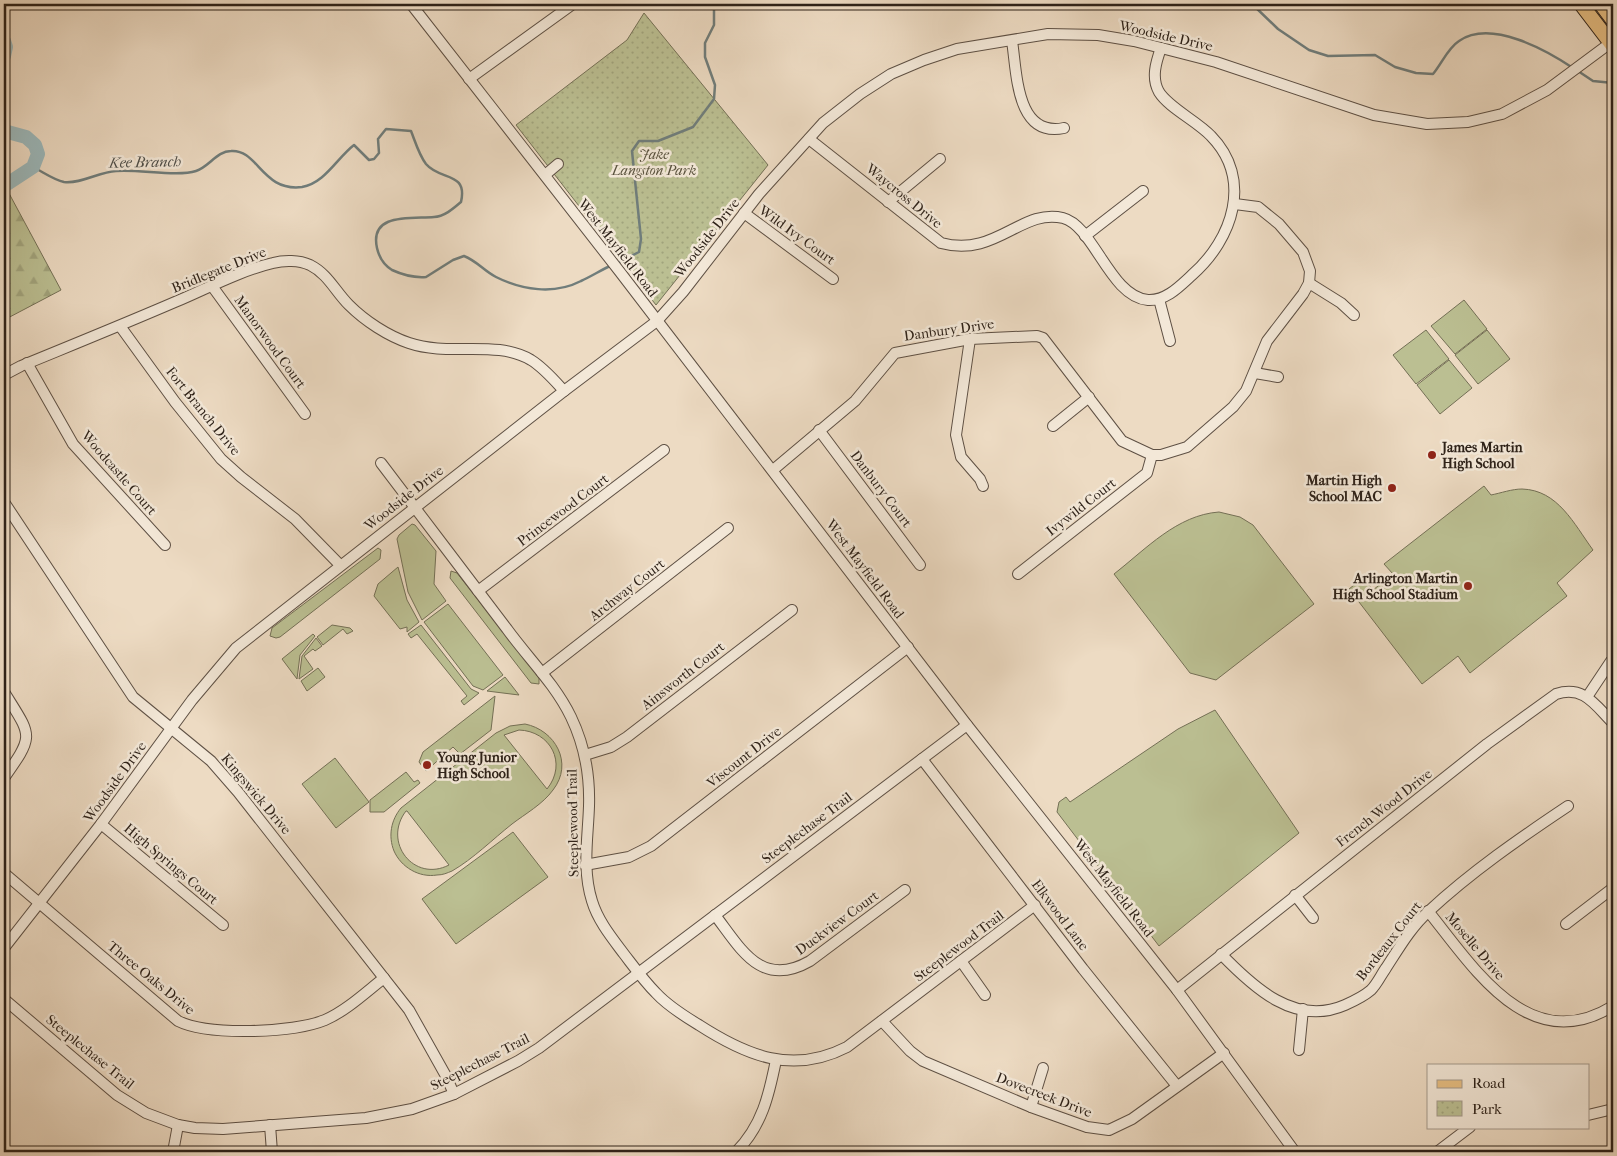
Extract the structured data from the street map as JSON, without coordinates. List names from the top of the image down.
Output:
{
  "streets": {
    "street": [
      "Woodside Drive",
      "Waycross Drive",
      "Wild Ivy Court",
      "West Mayfield Road",
      "Bridlegate Drive",
      "Danbury Drive",
      "Manorwood Court",
      "Fort Branch Drive",
      "Woodcastle Court",
      "Danbury Court",
      "Ivywild Court",
      "Princewood Court",
      "Archway Court",
      "Ainsworth Court",
      "Viscount Drive",
      "Kingswick Drive",
      "French Wood Drive",
      "Steeplewood Trail",
      "Steeplechase Trail",
      "High Springs Court",
      "Elkwood Lane",
      "Duckview Court",
      "Bordeaux Court",
      "Moselle Drive",
      "Three Oaks Drive",
      "Dovecreek Drive"
    ]
  },
  "crossings": [
    ["Woodside Drive", "Waycross Drive"],
    ["Woodside Drive", "Wild Ivy Court"],
    ["Woodside Drive", "West Mayfield Road"],
    ["Woodside Drive", "Bridlegate Drive"],
    ["Woodside Drive", "Fort Branch Drive"],
    ["Woodside Drive", "Kingswick Drive"],
    ["Woodside Drive", "Steeplewood Trail"],
    ["Woodside Drive", "High Springs Court"],
    ["Woodside Drive", "Three Oaks Drive"],
    ["West Mayfield Road", "Danbury Drive"],
    ["West Mayfield Road", "Viscount Drive"],
    ["West Mayfield Road", "French Wood Drive"],
    ["West Mayfield Road", "Steeplechase Trail"],
    ["West Mayfield Road", "Dovecreek Drive"],
    ["Bridlegate Drive", "Manorwood Court"],
    ["Bridlegate Drive", "Fort Branch Drive"],
    ["Bridlegate Drive", "Woodcastle Court"],
    ["Danbury Drive", "Danbury Court"],
    ["Danbury Drive", "Ivywild Court"],
    ["Princewood Court", "Steeplewood Trail"],
    ["Archway Court", "Steeplewood Trail"],
    ["Ainsworth Court", "Steeplewood Trail"],
    ["Viscount Drive", "Steeplewood Trail"],
    ["Kingswick Drive", "Steeplechase Trail"],
    ["Kingswick Drive", "Three Oaks Drive"],
    ["French Wood Drive", "Bordeaux Court"],
    ["Steeplewood Trail", "Steeplechase Trail"],
    ["Steeplewood Trail", "Elkwood Lane"],
    ["Steeplewood Trail", "Dovecreek Drive"],
    ["Steeplechase Trail", "Elkwood Lane"],
    ["Steeplechase Trail", "Duckview Court"],
    ["Elkwood Lane", "Dovecreek Drive"],
    ["Bordeaux Court", "Moselle Drive"]
  ],
  "water": ["Kee Branch"],
  "parks": ["Jake Langston Park"],
  "places": [
    "James Martin High School",
    "Martin High School MAC",
    "Arlington Martin High School Stadium",
    "Young Junior High School"
  ],
  "legend": ["Road", "Park"]
}
